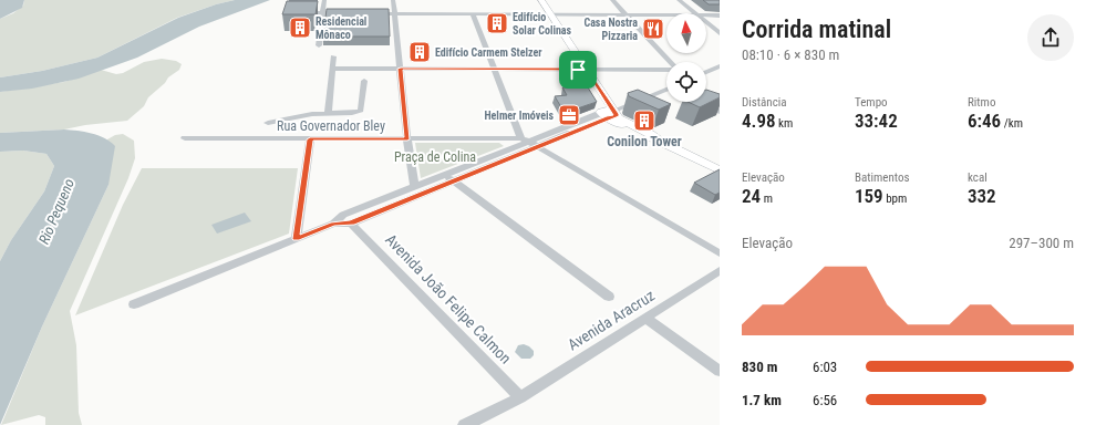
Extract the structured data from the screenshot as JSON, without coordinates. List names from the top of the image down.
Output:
{
  "streets": {
    "street": ["Rua Governador Bley", "Avenida João Felipe Calmon", "Avenida Aracruz"]
  },
  "crossings": [
    ["Avenida João Felipe Calmon", "Avenida Aracruz"]
  ],
  "water": ["Rio Pequeno"],
  "parks": ["Praça de Colina"],
  "places": {
    "building": [
      "Edifício Solar Colinas",
      "Residencial Mônaco",
      "Edifício Carmem Stelzer",
      "Conilon Tower"
    ],
    "restaurant": ["Casa Nostra Pizzaria"],
    "office": ["Helmer Imóveis"]
  },
  "north": "top",
  "page": {
    "heading": ["Corrida matinal", "08:10 · 6 × 830 m"],
    "stats": [
      ["Distância", "4.98 km"],
      ["Tempo", "33:42"],
      ["Ritmo", "6:46 /km"],
      ["Elevação", "24 m"],
      ["Batimentos", "159 bpm"],
      ["kcal", "332"]
    ],
    "chart": ["Elevação", "297–300 m"],
    "list": [
      {
        "name": "830 m",
        "note": "6:03"
      },
      {
        "name": "1.7 km",
        "note": "6:56"
      }
    ]
  }
}
